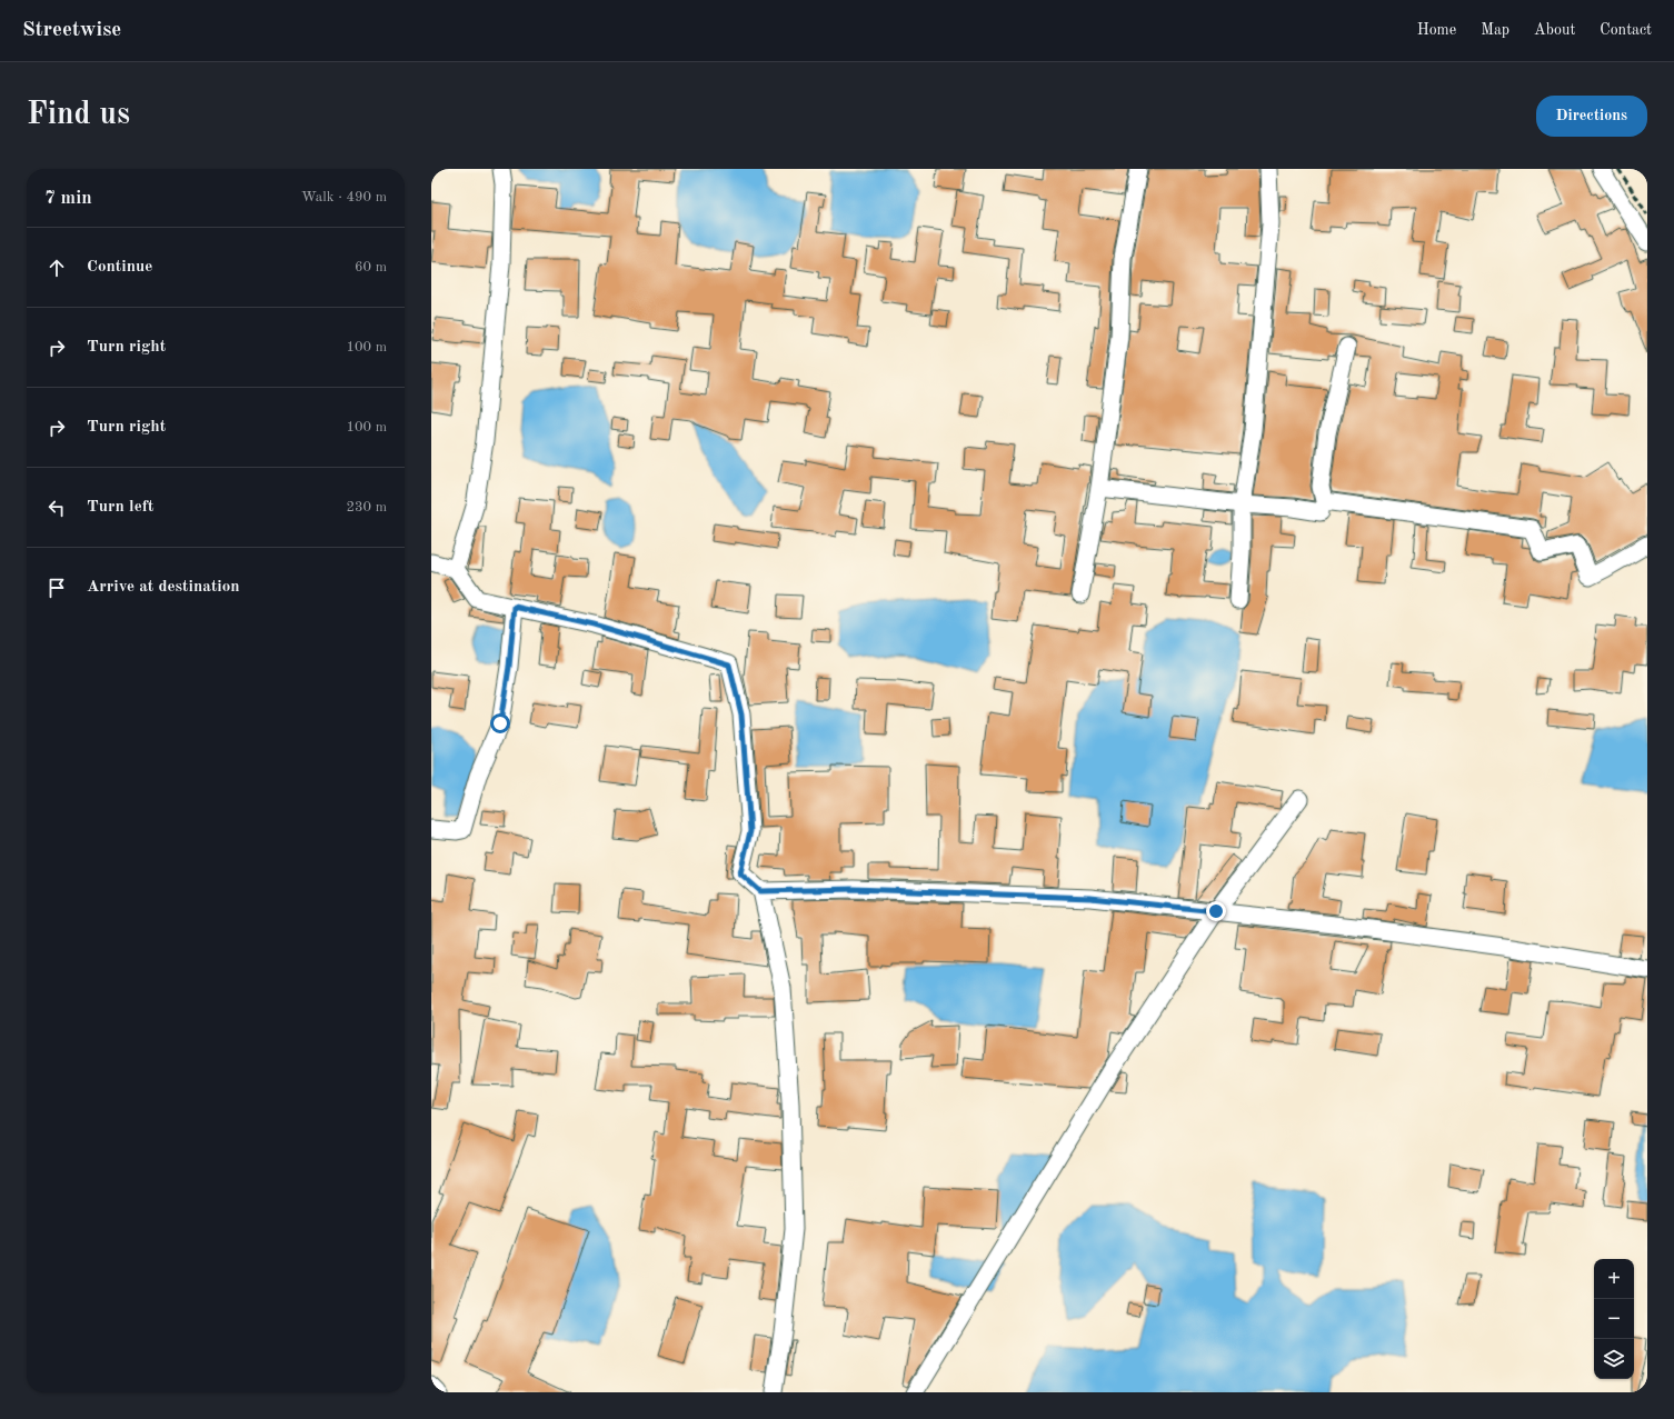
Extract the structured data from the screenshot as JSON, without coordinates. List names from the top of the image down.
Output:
{
  "page": {
    "header": "Streetwise",
    "nav": [
      "Home",
      "Map",
      "About",
      "Contact"
    ],
    "buttons": "Directions",
    "title": "Find us",
    "heading": ["7 min", "Walk · 490 m"],
    "list": [
      ["Continue", "60 m"],
      ["Turn right", "100 m"],
      ["Turn right", "100 m"],
      ["Turn left", "230 m"],
      "Arrive at destination"
    ],
    "map_buttons": ["+", "−"]
  }
}
